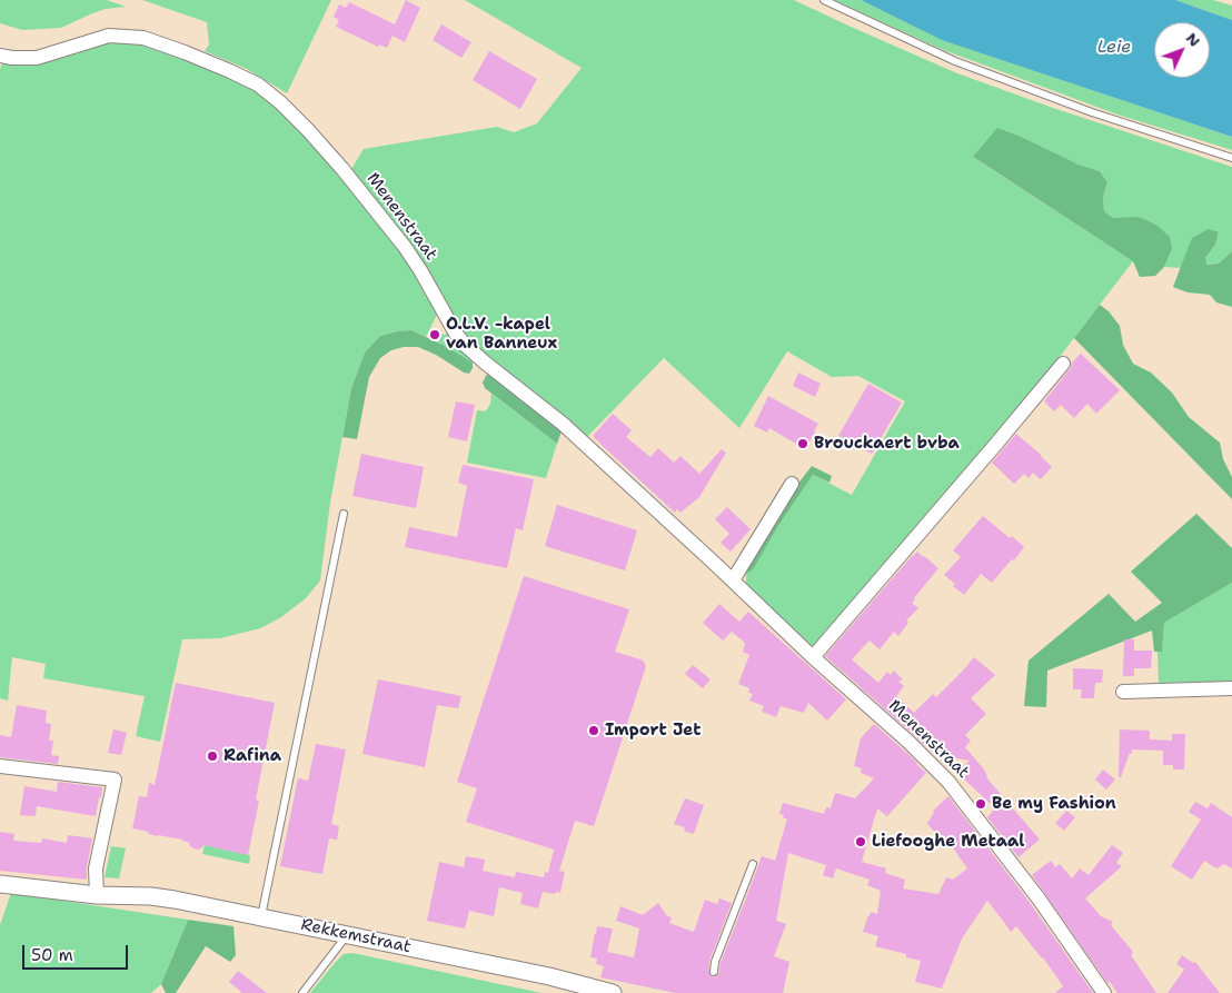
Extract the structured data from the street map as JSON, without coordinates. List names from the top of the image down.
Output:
{
  "streets": {
    "street": ["Menenstraat", "Rekkemstraat"]
  },
  "water": ["Leie"],
  "places": [
    "O.L.V. -kapel van Banneux",
    "Brouckaert bvba",
    "Import Jet",
    "Rafina",
    "Be my Fashion",
    "Liefooghe Metaal"
  ],
  "scale_bar": "50 m",
  "north": "top right"
}
